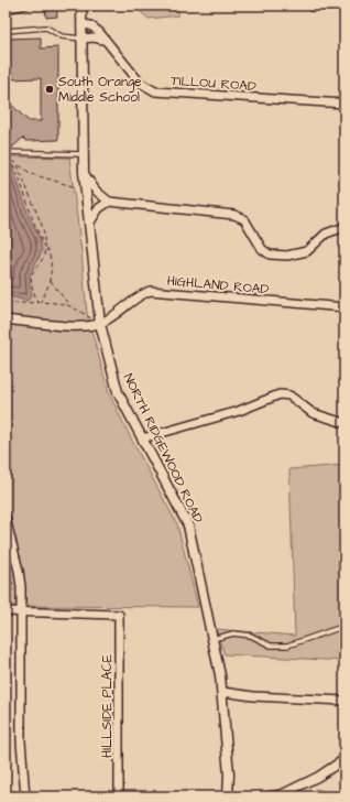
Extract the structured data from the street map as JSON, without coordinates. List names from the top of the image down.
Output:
{
  "streets": {
    "street": [
      "TILLOU ROAD",
      "HIGHLAND ROAD",
      "NORTH RIDGEWOOD ROAD",
      "HILLSIDE PLACE"
    ]
  },
  "crossings": [
    ["TILLOU ROAD", "NORTH RIDGEWOOD ROAD"],
    ["HIGHLAND ROAD", "NORTH RIDGEWOOD ROAD"]
  ],
  "places": ["South Orange Middle School"]
}
